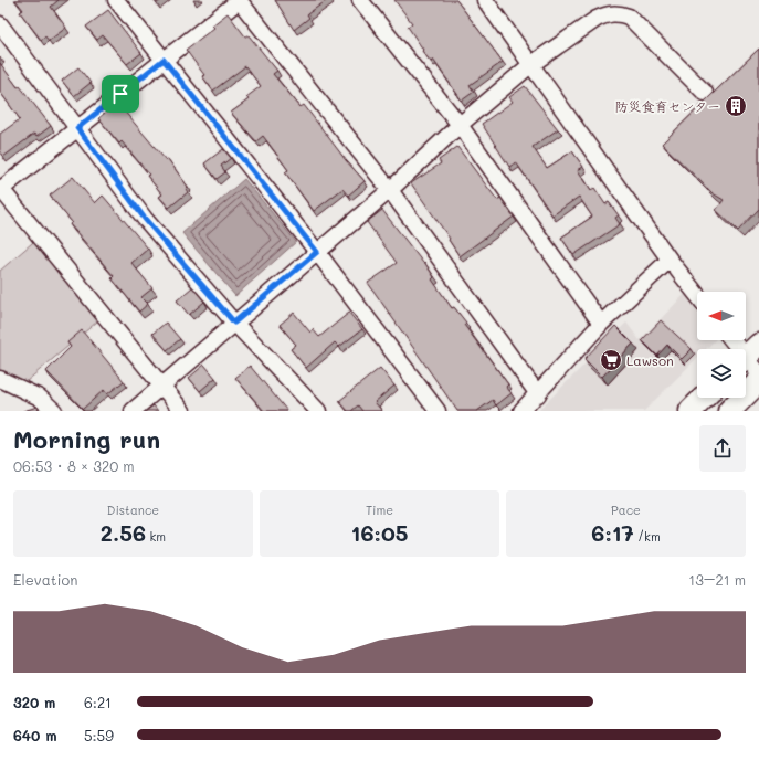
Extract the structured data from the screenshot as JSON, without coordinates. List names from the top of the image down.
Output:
{
  "places": {
    "building": ["防災食育センター"],
    "supermarket": ["Lawson"]
  },
  "north": "left",
  "page": {
    "heading": ["Morning run", "06:53 · 8 × 320 m"],
    "stats": [
      ["Distance", "2.56 km"],
      ["Time", "16:05"],
      ["Pace", "6:17 /km"]
    ],
    "chart": ["Elevation", "13–21 m"],
    "list": [
      {
        "name": "320 m",
        "note": "6:21"
      },
      {
        "name": "640 m",
        "note": "5:59"
      }
    ]
  }
}
